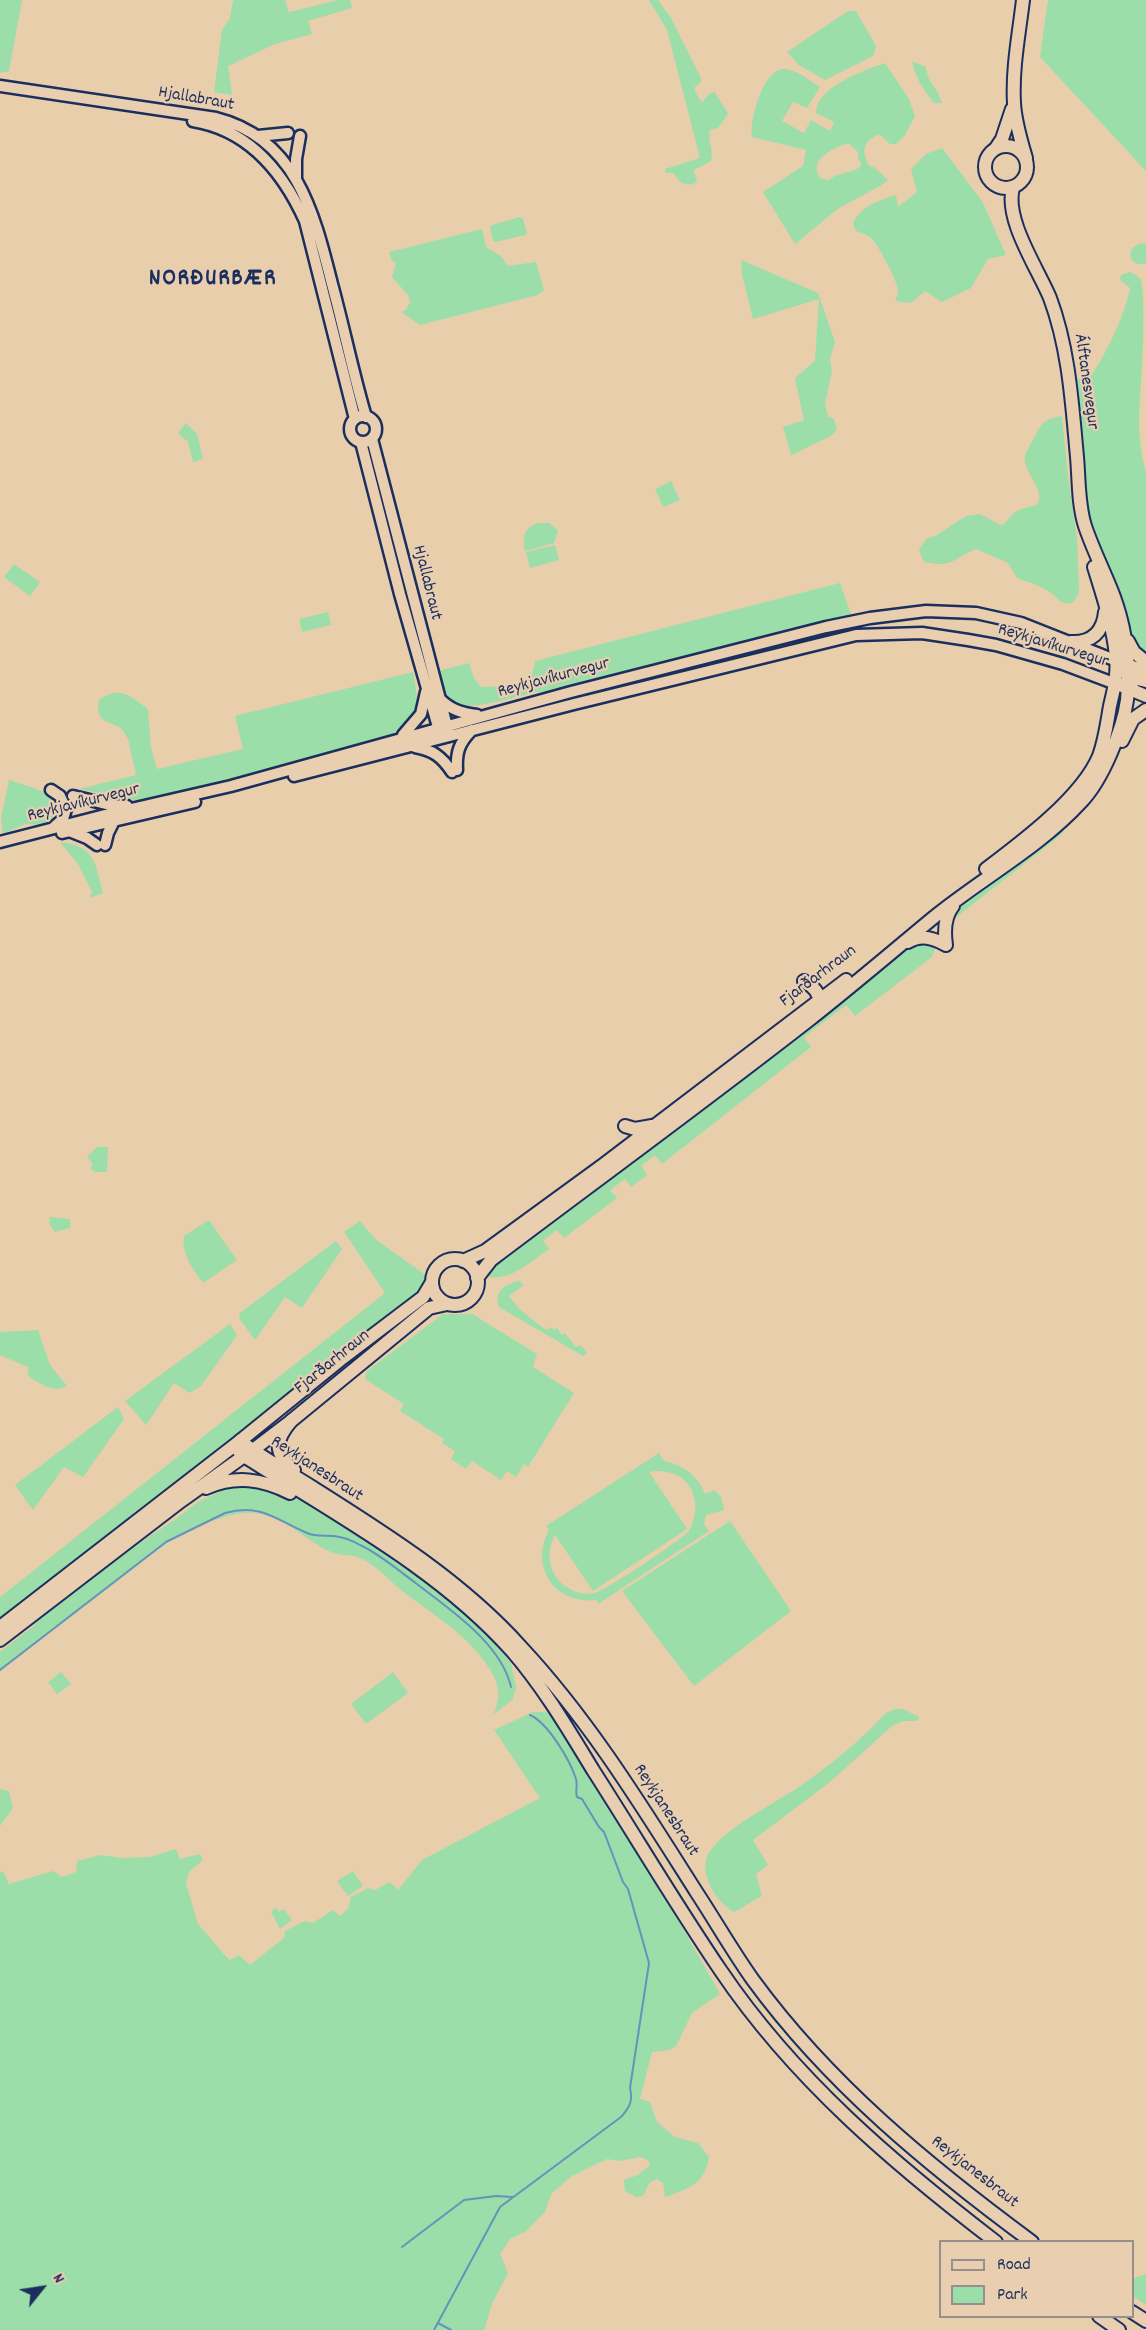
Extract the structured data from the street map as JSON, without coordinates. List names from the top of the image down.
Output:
{
  "streets": {
    "main road": [
      "Hjallabraut",
      "Álftanesvegur",
      "Reykjavíkurvegur",
      "Fjarðarhraun",
      "Reykjanesbraut"
    ]
  },
  "crossings": [
    ["Hjallabraut", "Reykjavíkurvegur"],
    ["Álftanesvegur", "Reykjavíkurvegur"],
    ["Álftanesvegur", "Fjarðarhraun"],
    ["Reykjavíkurvegur", "Fjarðarhraun"],
    ["Fjarðarhraun", "Reykjanesbraut"]
  ],
  "districts": ["NORÐURBÆR"],
  "legend": ["Road", "Park"],
  "north": "top right"
}
